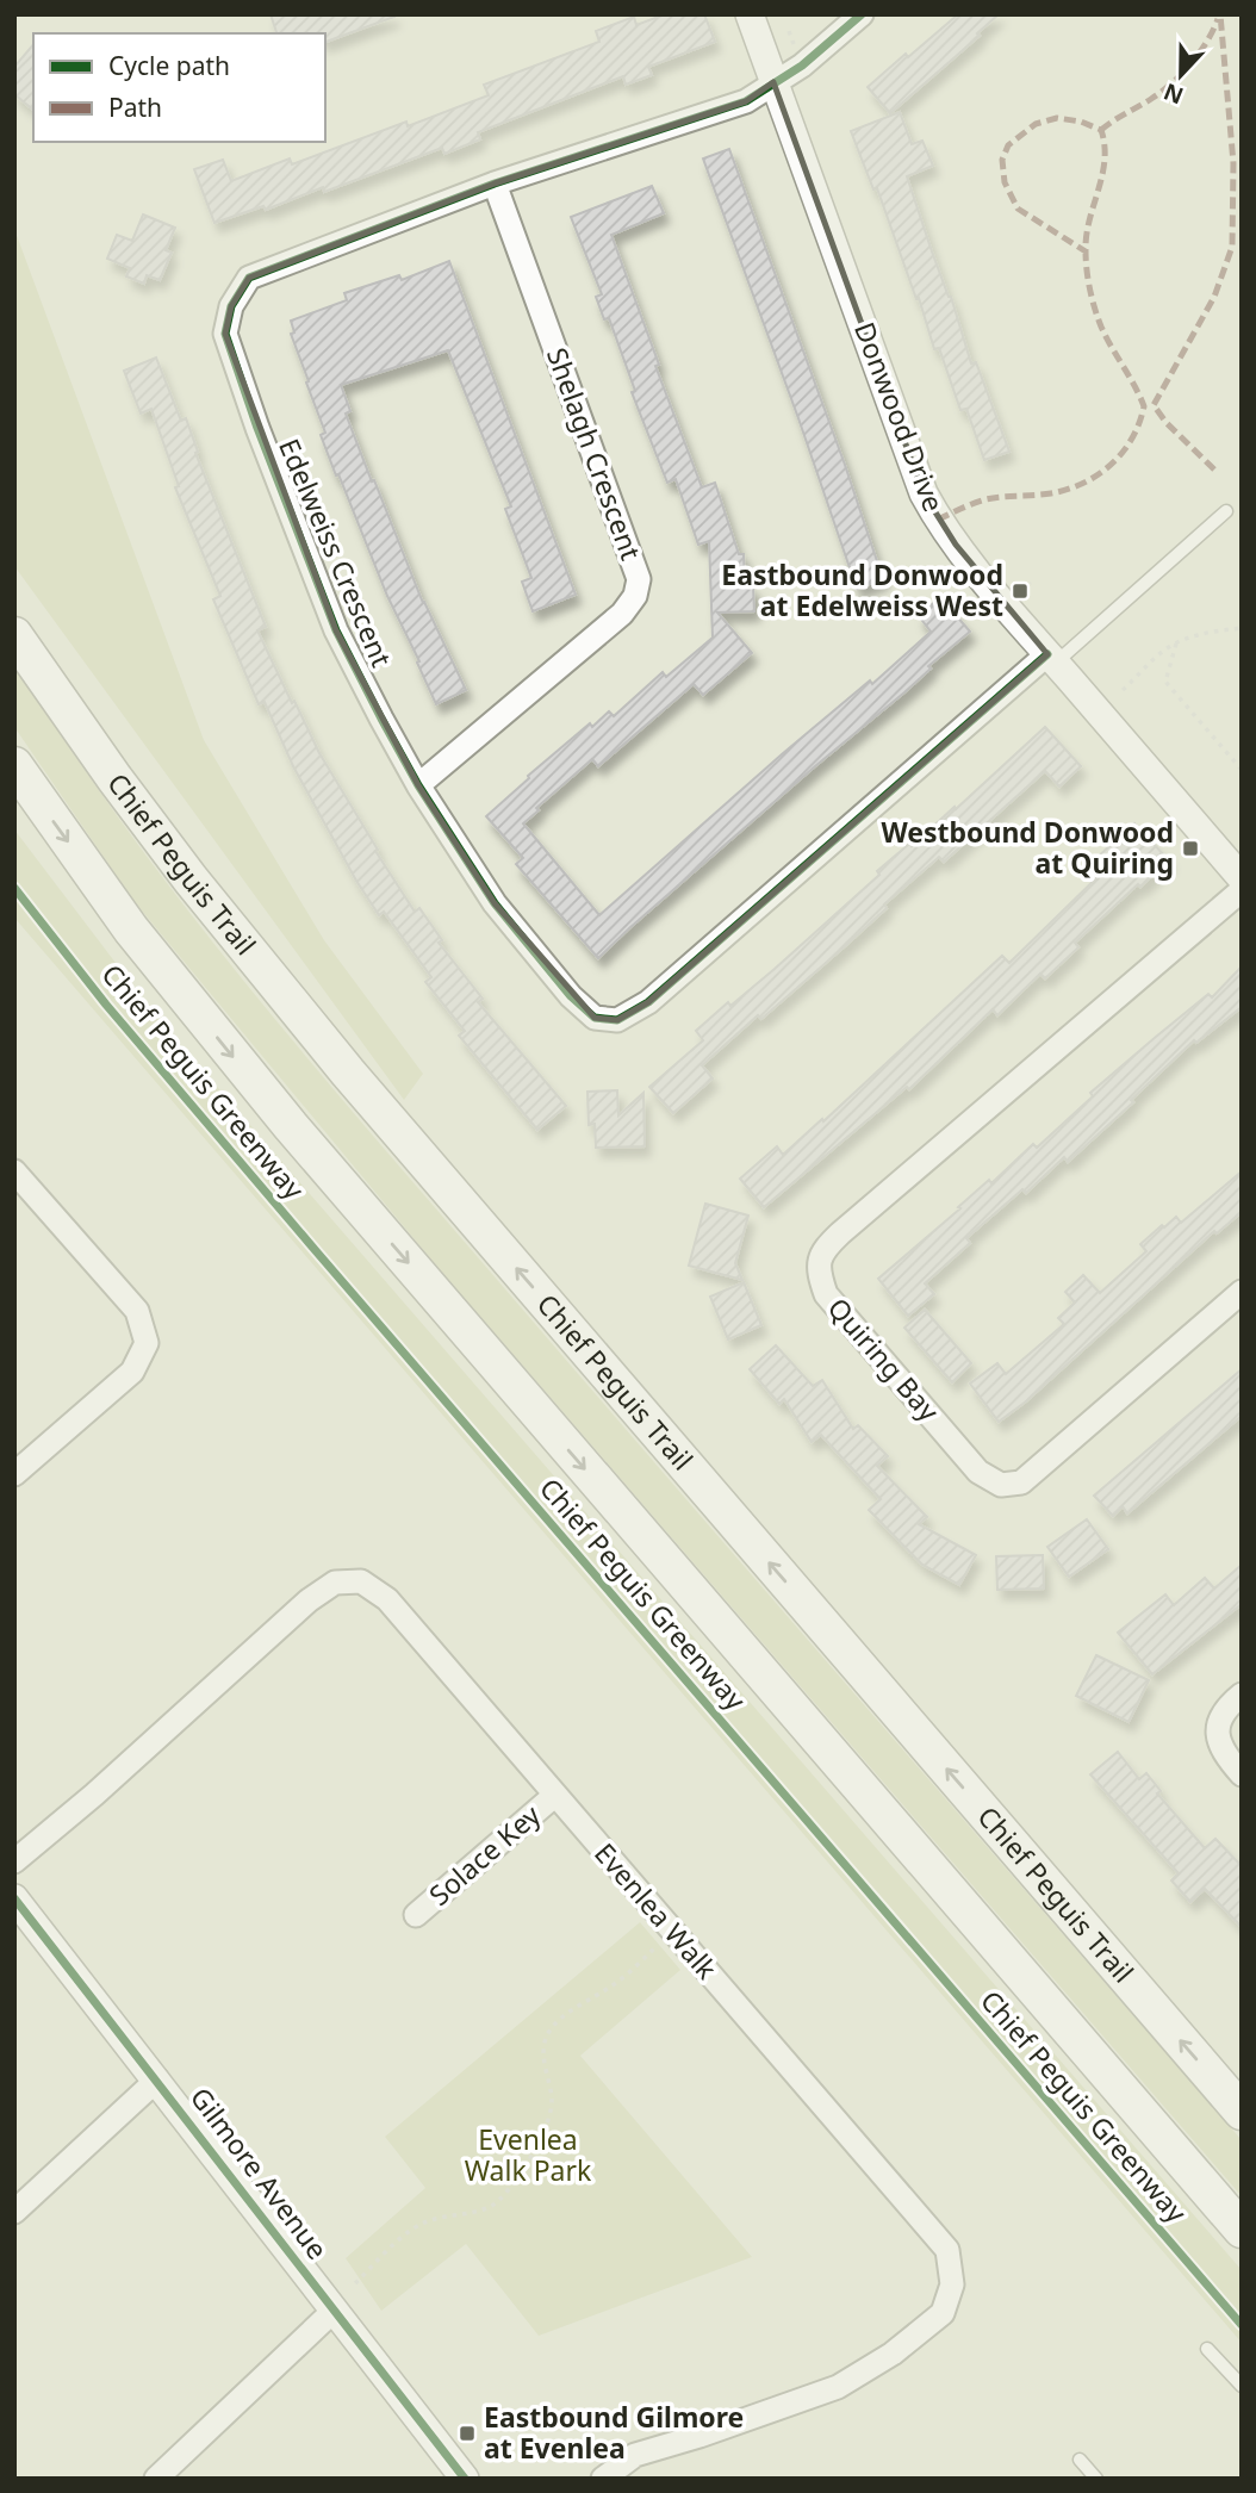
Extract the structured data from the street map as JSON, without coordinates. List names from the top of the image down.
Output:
{
  "streets": {
    "main road": ["Chief Peguis Trail"],
    "street": [
      "Donwood Drive",
      "Shelagh Crescent",
      "Edelweiss Crescent",
      "Quiring Bay",
      "Solace Key",
      "Evenlea Walk",
      "Gilmore Avenue"
    ],
    "cycle path": ["Chief Peguis Greenway"]
  },
  "crossings": [
    ["Donwood Drive", "Edelweiss Crescent"],
    ["Shelagh Crescent", "Edelweiss Crescent"],
    ["Solace Key", "Evenlea Walk"]
  ],
  "parks": ["Evenlea Walk Park"],
  "places": {
    "transit": ["Eastbound Donwood at Edelweiss West", "Westbound Donwood at Quiring", "Eastbound Gilmore at Evenlea"]
  },
  "legend": ["Cycle path", "Path"],
  "north": "bottom"
}
